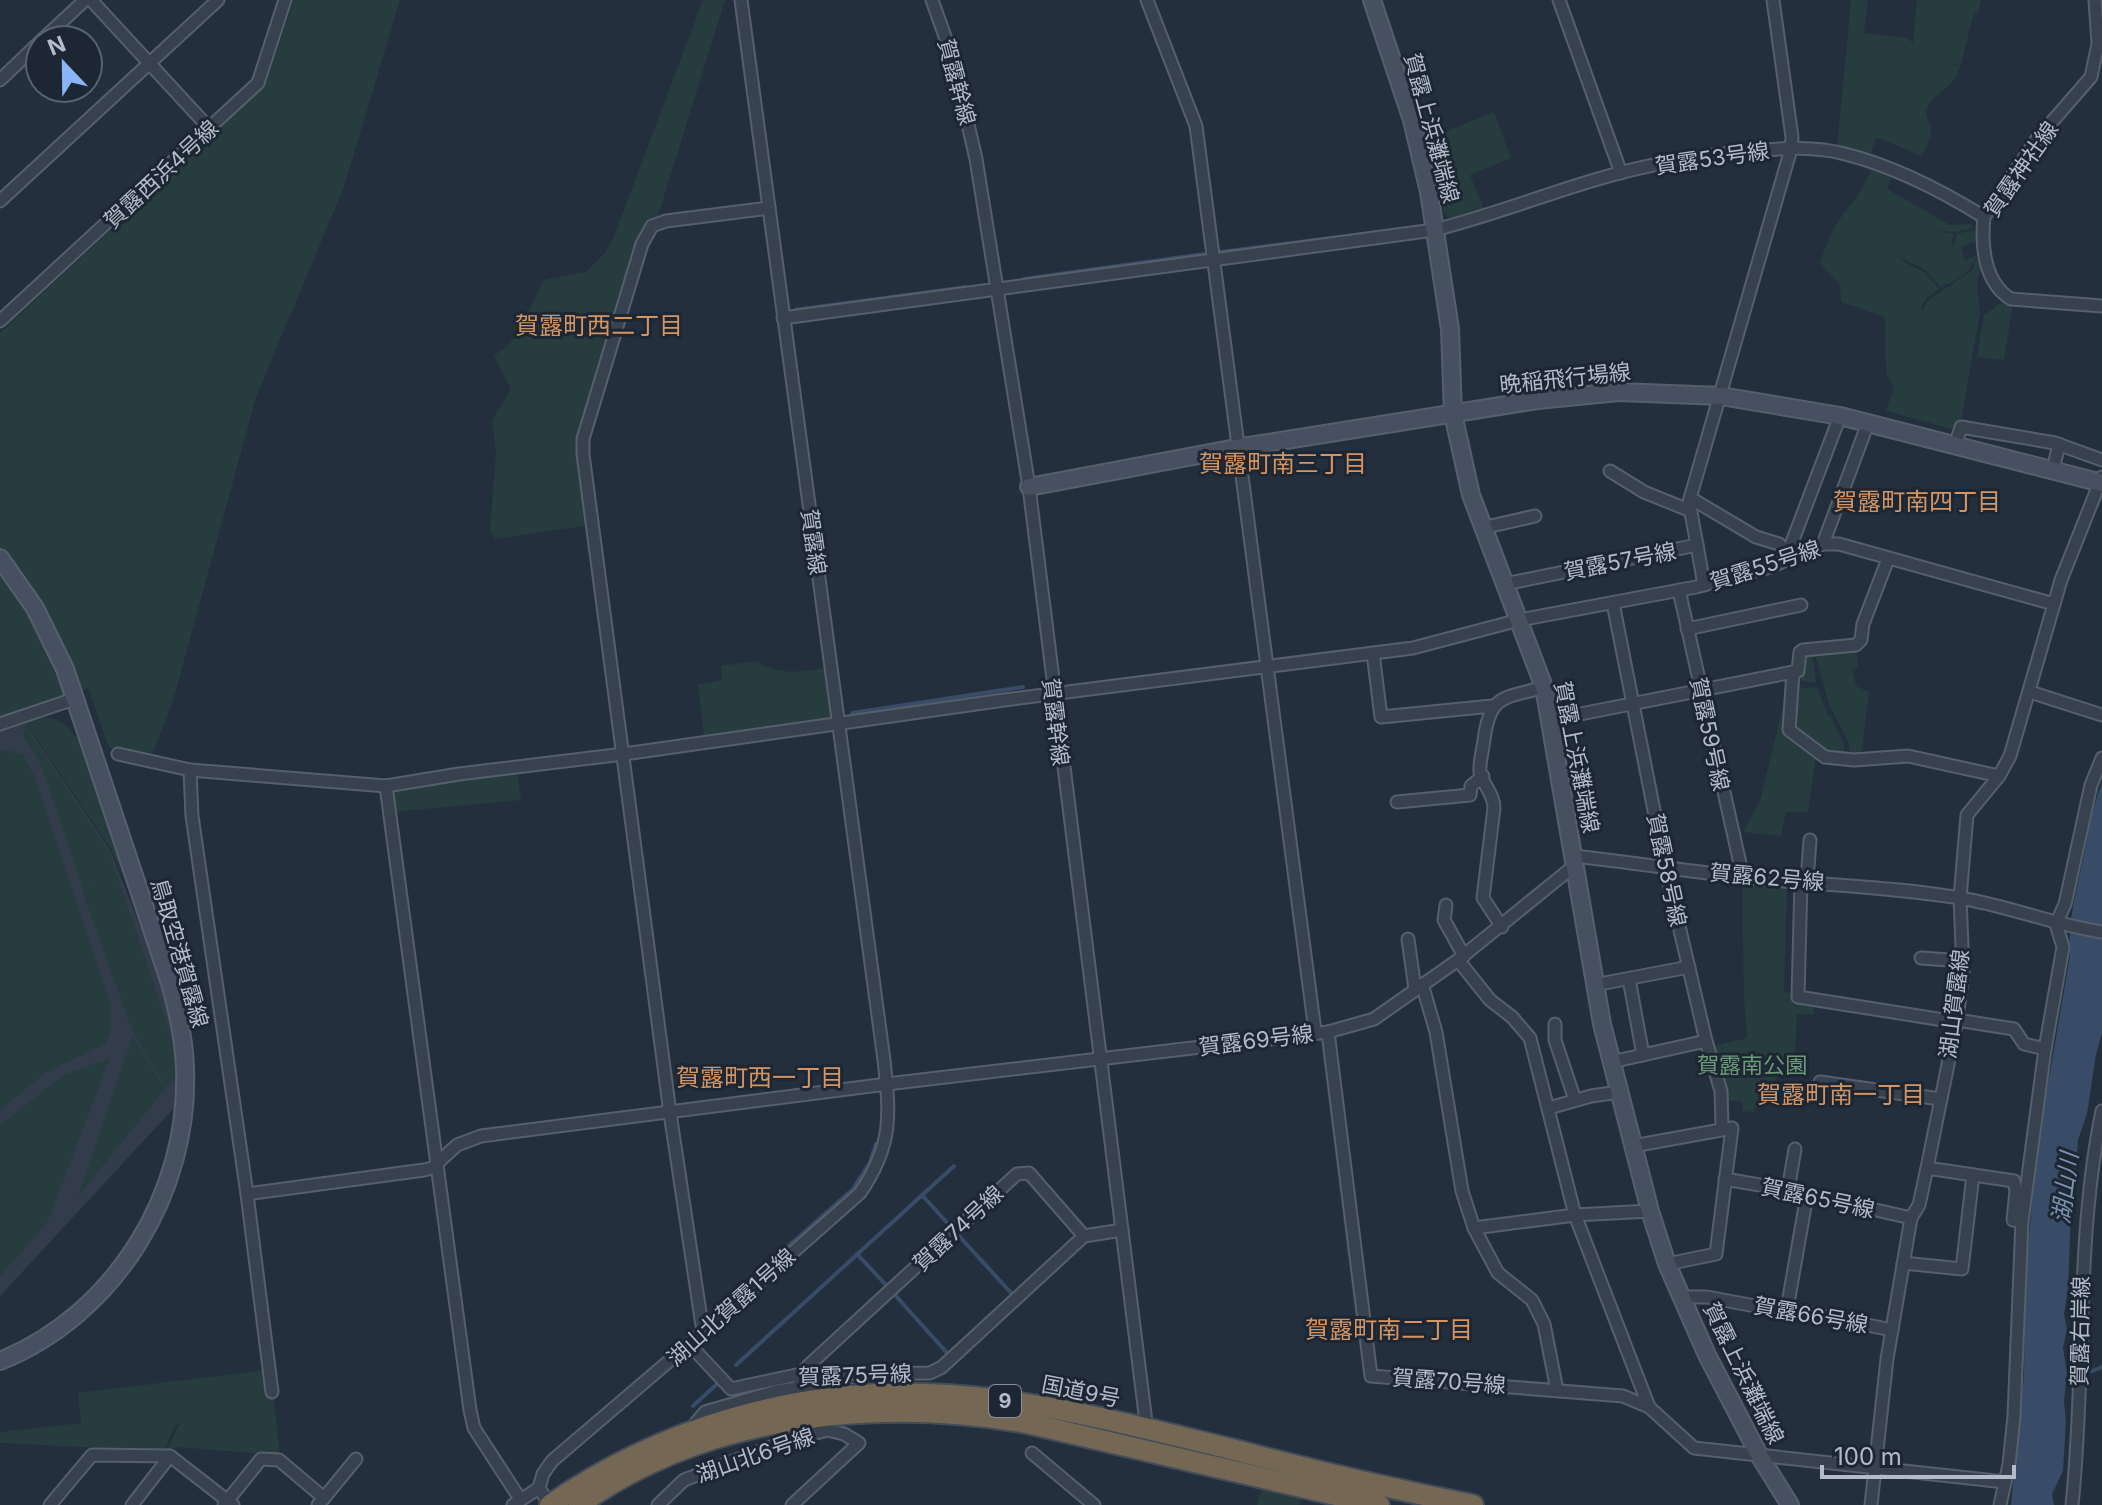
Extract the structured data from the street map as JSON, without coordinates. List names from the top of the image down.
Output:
{
  "streets": {
    "highway": ["国道9号", "9"],
    "street": [
      "賀露幹線",
      "賀露上浜灘端線",
      "賀露53号線",
      "賀露神社線",
      "賀露西浜4号線",
      "晩稲飛行場線",
      "賀露線",
      "賀露57号線",
      "賀露55号線",
      "賀露59号線",
      "賀露58号線",
      "賀露62号線",
      "鳥取空港賀露線",
      "湖山賀露線",
      "賀露69号線",
      "賀露65号線",
      "賀露74号線",
      "湖山北賀露1号線",
      "賀露66号線",
      "賀露右岸線",
      "賀露75号線",
      "賀露70号線",
      "湖山北6号線"
    ]
  },
  "crossings": [
    ["賀露幹線", "賀露53号線"],
    ["賀露幹線", "晩稲飛行場線"],
    ["賀露幹線", "賀露55号線"],
    ["賀露幹線", "賀露69号線"],
    ["賀露幹線", "国道9号"],
    ["賀露上浜灘端線", "賀露53号線"],
    ["賀露上浜灘端線", "晩稲飛行場線"],
    ["賀露上浜灘端線", "賀露57号線"],
    ["賀露上浜灘端線", "賀露55号線"],
    ["賀露上浜灘端線", "賀露62号線"],
    ["賀露上浜灘端線", "賀露69号線"],
    ["賀露上浜灘端線", "賀露66号線"],
    ["賀露上浜灘端線", "賀露70号線"],
    ["賀露53号線", "賀露神社線"],
    ["賀露53号線", "賀露線"],
    ["晩稲飛行場線", "湖山賀露線"],
    ["賀露線", "賀露55号線"],
    ["賀露線", "賀露69号線"],
    ["賀露線", "湖山北賀露1号線"],
    ["賀露57号線", "賀露55号線"],
    ["賀露55号線", "賀露59号線"],
    ["賀露55号線", "賀露58号線"],
    ["賀露55号線", "湖山賀露線"],
    ["賀露59号線", "賀露62号線"],
    ["賀露58号線", "賀露62号線"],
    ["賀露58号線", "賀露65号線"],
    ["賀露62号線", "湖山賀露線"],
    ["賀露62号線", "賀露69号線"],
    ["湖山賀露線", "賀露65号線"],
    ["湖山賀露線", "賀露66号線"],
    ["湖山賀露線", "賀露70号線"],
    ["賀露69号線", "湖山北賀露1号線"],
    ["賀露69号線", "賀露70号線"],
    ["賀露74号線", "賀露75号線"],
    ["湖山北賀露1号線", "国道9号"]
  ],
  "districts": [
    "賀露町西二丁目",
    "賀露町南三丁目",
    "賀露町南四丁目",
    "賀露町西一丁目",
    "賀露町南一丁目",
    "賀露町南二丁目"
  ],
  "water": ["湖山川"],
  "parks": ["賀露南公園"],
  "scale_bar": "100 m",
  "north": "top"
}
